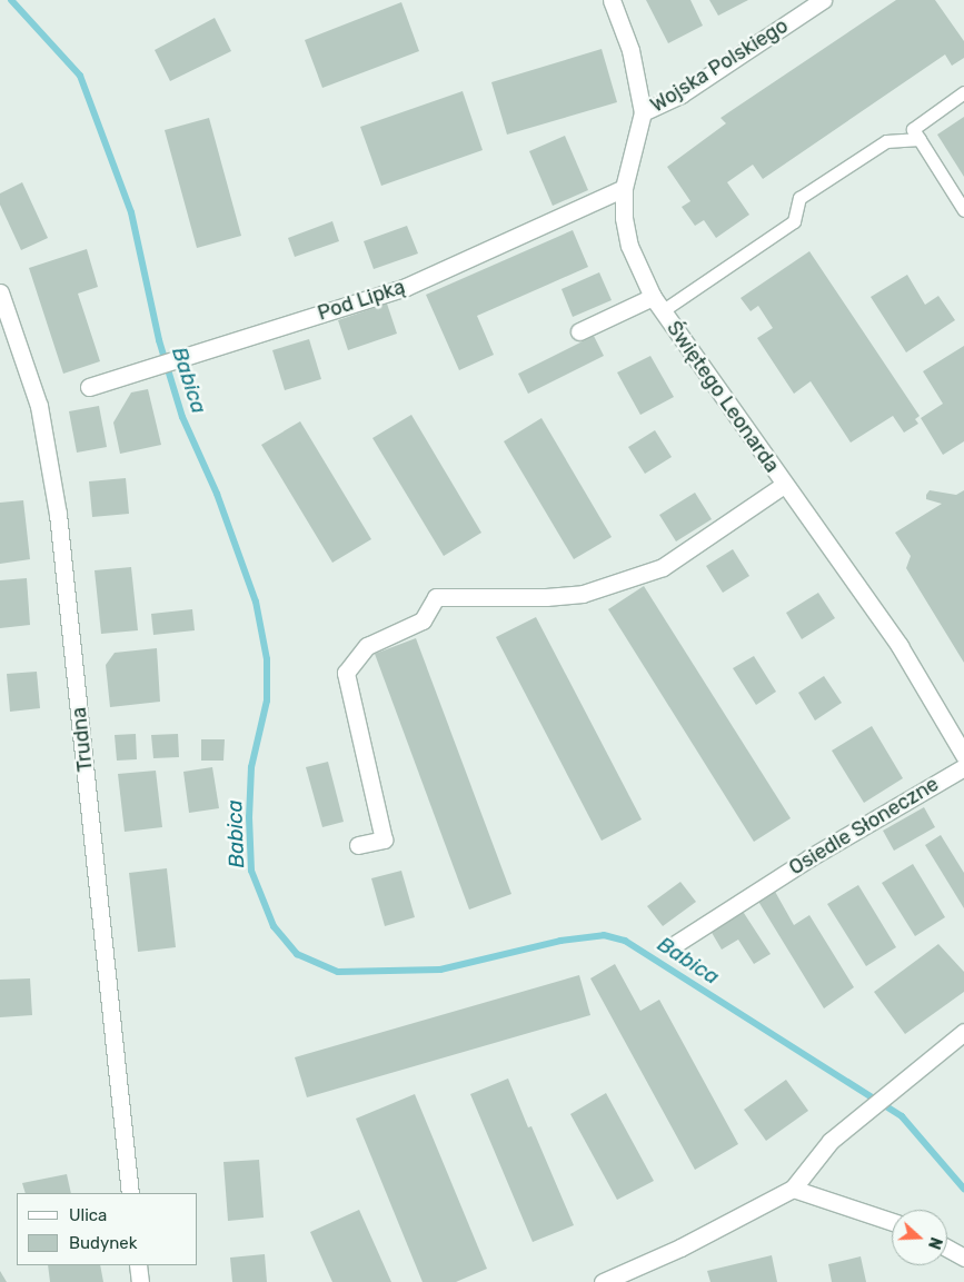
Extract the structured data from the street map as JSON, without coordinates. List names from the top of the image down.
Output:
{
  "streets": {
    "street": [
      "Wojska Polskiego",
      "Pod Lipką",
      "Świętego Leonarda",
      "Trudna",
      "Osiedle Słoneczne"
    ]
  },
  "crossings": [
    ["Wojska Polskiego", "Świętego Leonarda"],
    ["Pod Lipką", "Świętego Leonarda"]
  ],
  "water": ["Babica"],
  "legend": ["Ulica", "Budynek"],
  "north": "right"
}
